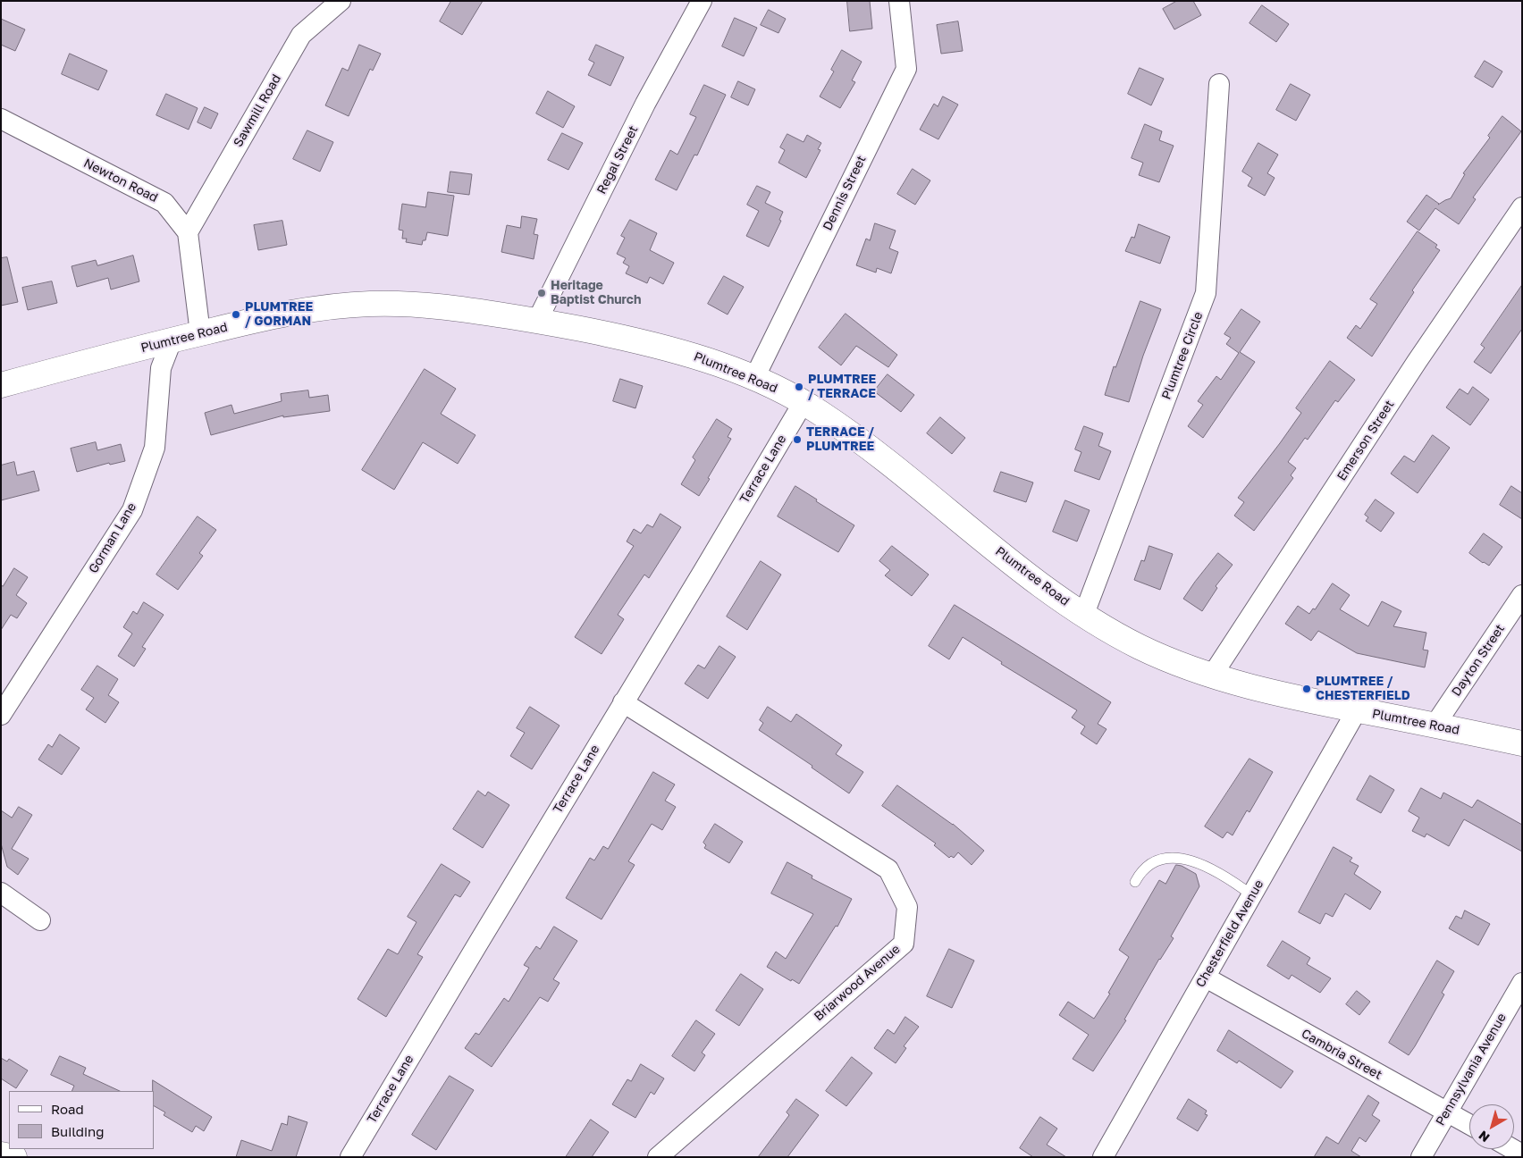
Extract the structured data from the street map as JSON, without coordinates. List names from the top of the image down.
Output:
{
  "streets": {
    "street": [
      "Sawmill Road",
      "Regal Street",
      "Newton Road",
      "Dennis Street",
      "Plumtree Road",
      "Plumtree Circle",
      "Emerson Street",
      "Terrace Lane",
      "Gorman Lane",
      "Dayton Street",
      "Chesterfield Avenue",
      "Briarwood Avenue",
      "Cambria Street",
      "Pennsylvania Avenue"
    ]
  },
  "crossings": [
    ["Sawmill Road", "Newton Road"],
    ["Regal Street", "Plumtree Road"],
    ["Dennis Street", "Plumtree Road"],
    ["Plumtree Road", "Plumtree Circle"],
    ["Plumtree Road", "Emerson Street"],
    ["Plumtree Road", "Terrace Lane"],
    ["Plumtree Road", "Gorman Lane"],
    ["Plumtree Road", "Dayton Street"],
    ["Plumtree Road", "Chesterfield Avenue"],
    ["Terrace Lane", "Briarwood Avenue"],
    ["Chesterfield Avenue", "Cambria Street"],
    ["Cambria Street", "Pennsylvania Avenue"]
  ],
  "places": [
    "Heritage Baptist Church",
    "PLUMTREE / GORMAN",
    "PLUMTREE / TERRACE",
    "TERRACE / PLUMTREE",
    "PLUMTREE / CHESTERFIELD"
  ],
  "legend": ["Road", "Building"],
  "north": "bottom left"
}
